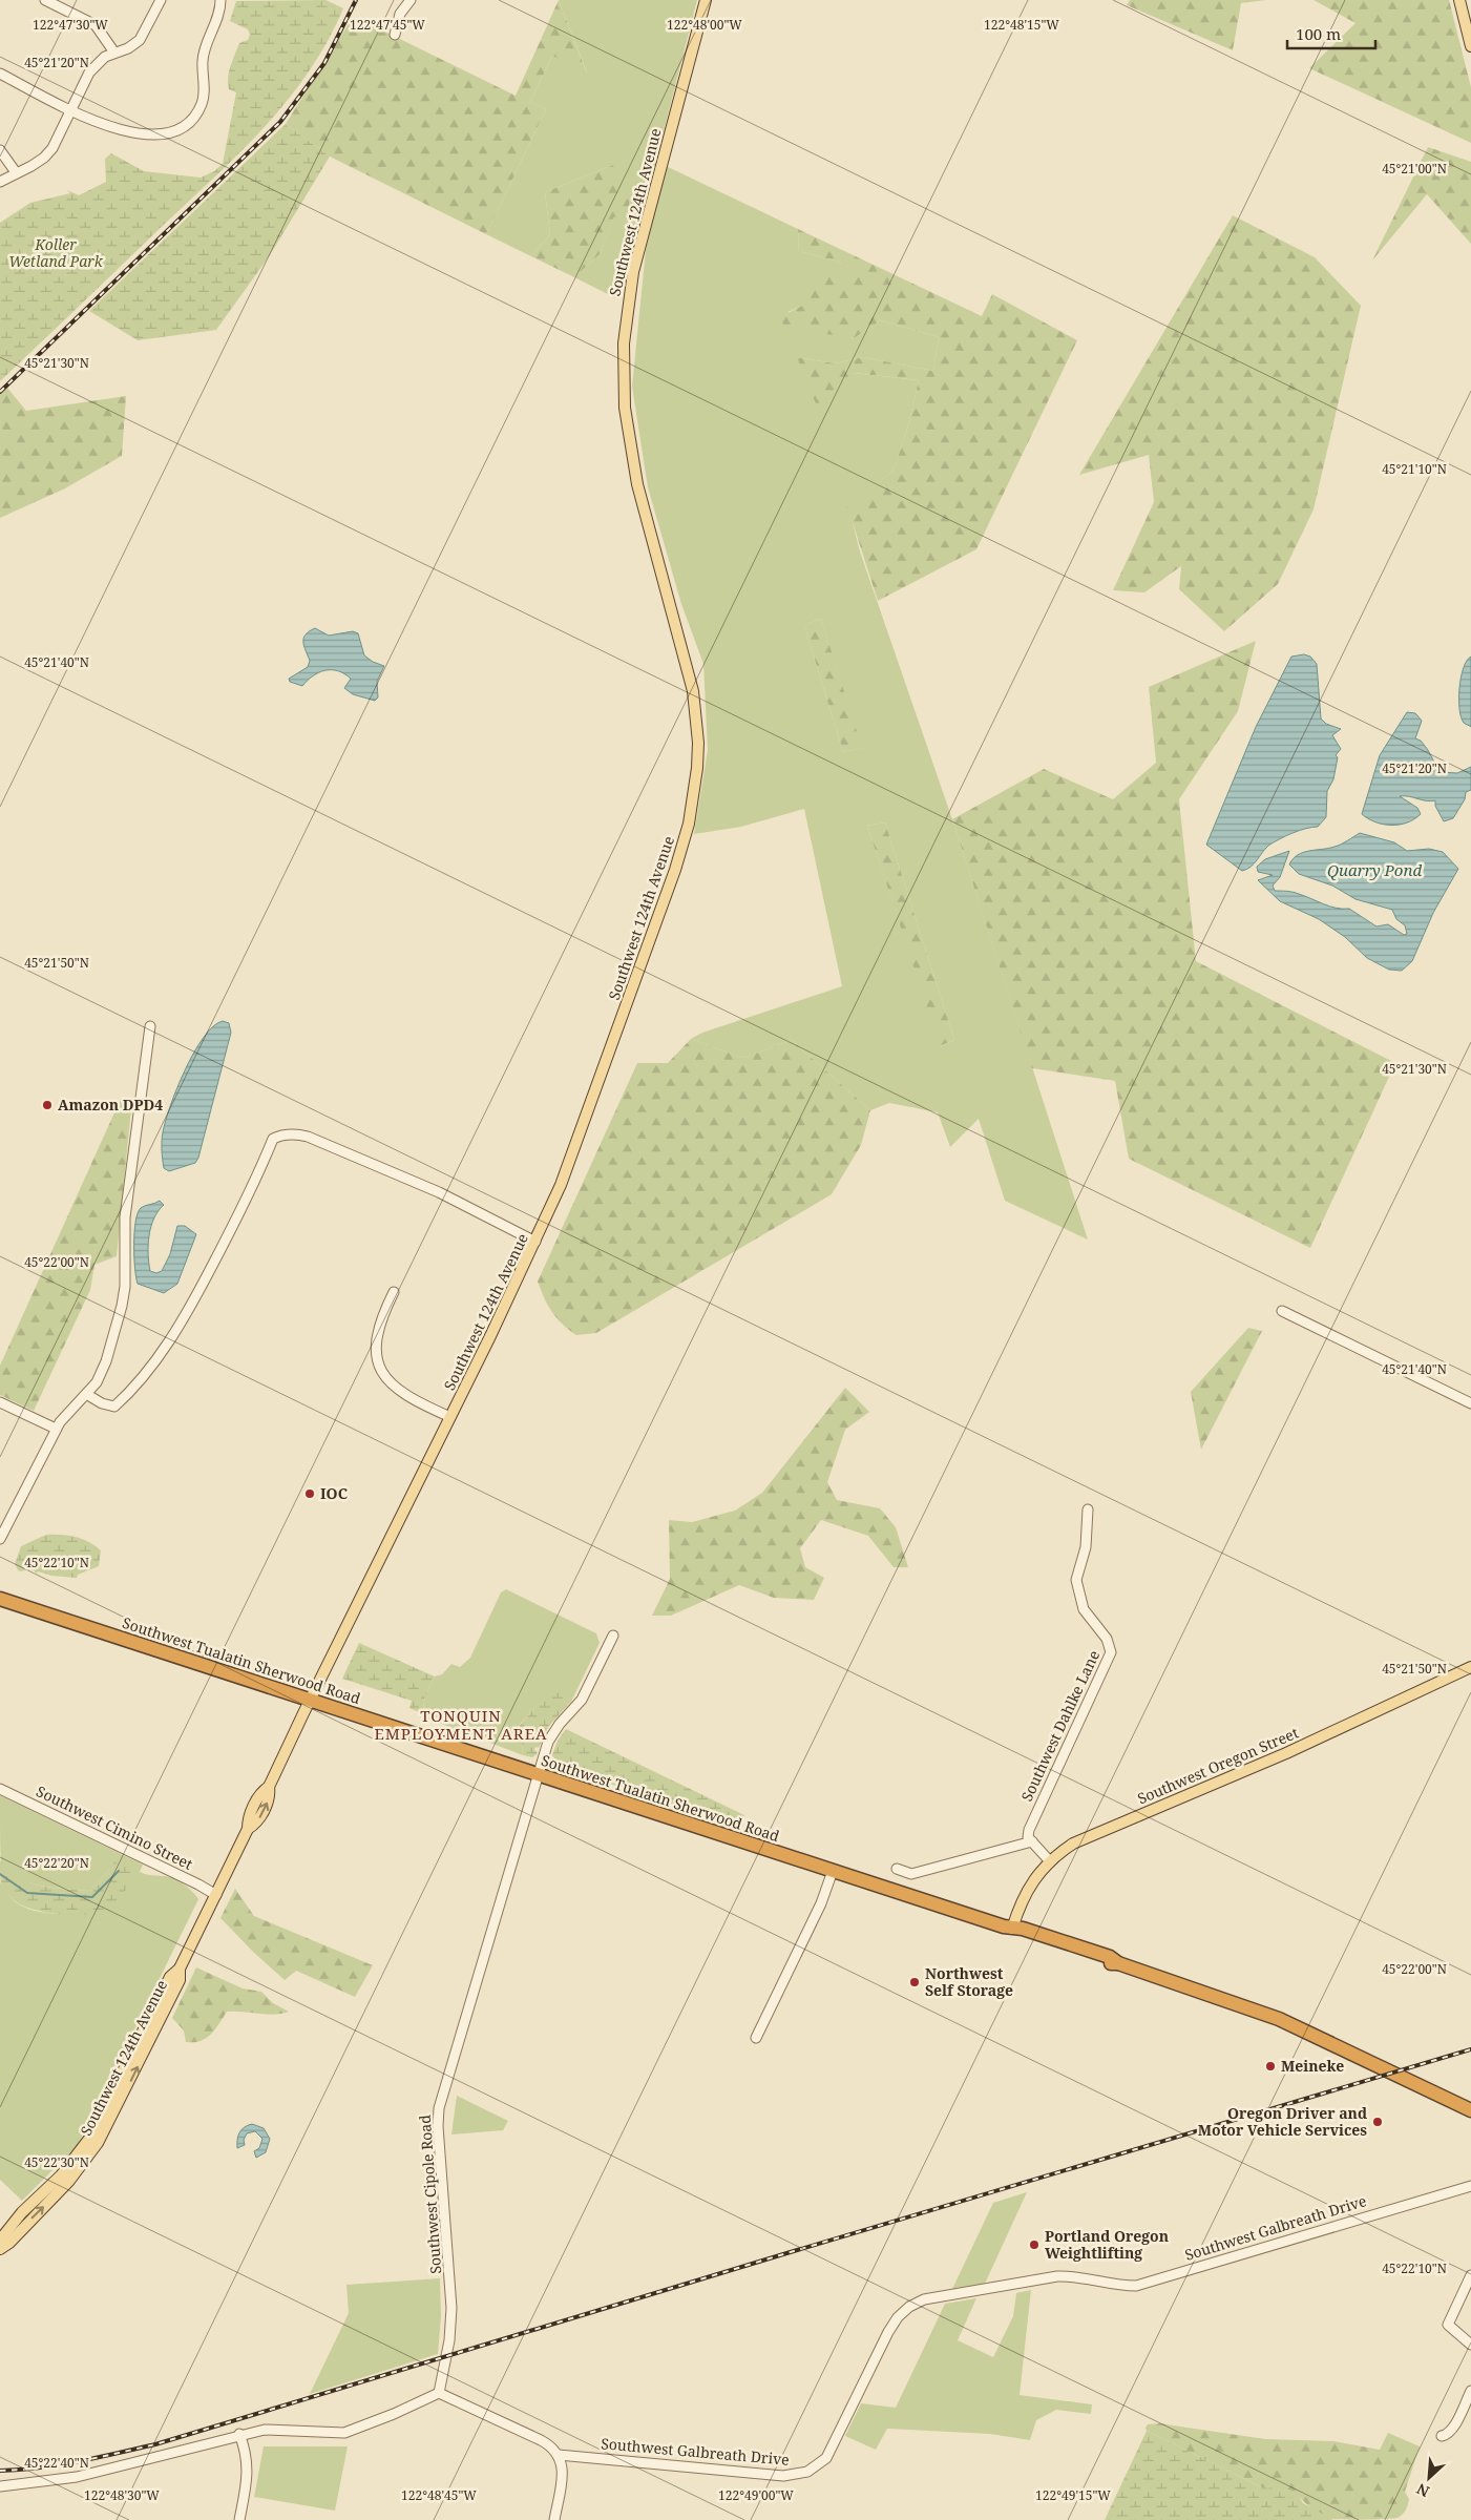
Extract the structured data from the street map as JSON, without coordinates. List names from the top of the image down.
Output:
{
  "streets": {
    "highway": ["Southwest Tualatin Sherwood Road"],
    "main road": ["Southwest 124th Avenue", "Southwest Oregon Street"],
    "street": [
      "Southwest Dahlke Lane",
      "Southwest Cimino Street",
      "Southwest Cipole Road",
      "Southwest Galbreath Drive"
    ]
  },
  "crossings": [
    ["Southwest 124th Avenue", "Southwest Tualatin Sherwood Road"],
    ["Southwest 124th Avenue", "Southwest Cimino Street"],
    ["Southwest Tualatin Sherwood Road", "Southwest Oregon Street"],
    ["Southwest Tualatin Sherwood Road", "Southwest Cipole Road"]
  ],
  "districts": ["TONQUIN EMPLOYMENT AREA"],
  "water": ["Quarry Pond"],
  "parks": ["Koller Wetland Park"],
  "places": [
    "Amazon DPD4",
    "IOC",
    "Northwest Self Storage",
    "Meineke",
    "Oregon Driver and Motor Vehicle Services",
    "Portland Oregon Weightlifting"
  ],
  "scale_bar": "100 m",
  "north": "bottom left",
  "coordinates": [
    "122°47'30\"W",
    "122°47'45\"W",
    "122°48'00\"W",
    "122°48'15\"W",
    "45°21'20\"N",
    "45°21'00\"N",
    "45°21'30\"N",
    "45°21'10\"N",
    "45°21'40\"N",
    "45°21'50\"N",
    "45°22'00\"N",
    "45°22'10\"N",
    "45°22'20\"N",
    "45°22'30\"N",
    "45°22'40\"N",
    "122°48'30\"W",
    "122°48'45\"W",
    "122°49'00\"W",
    "122°49'15\"W"
  ]
}
